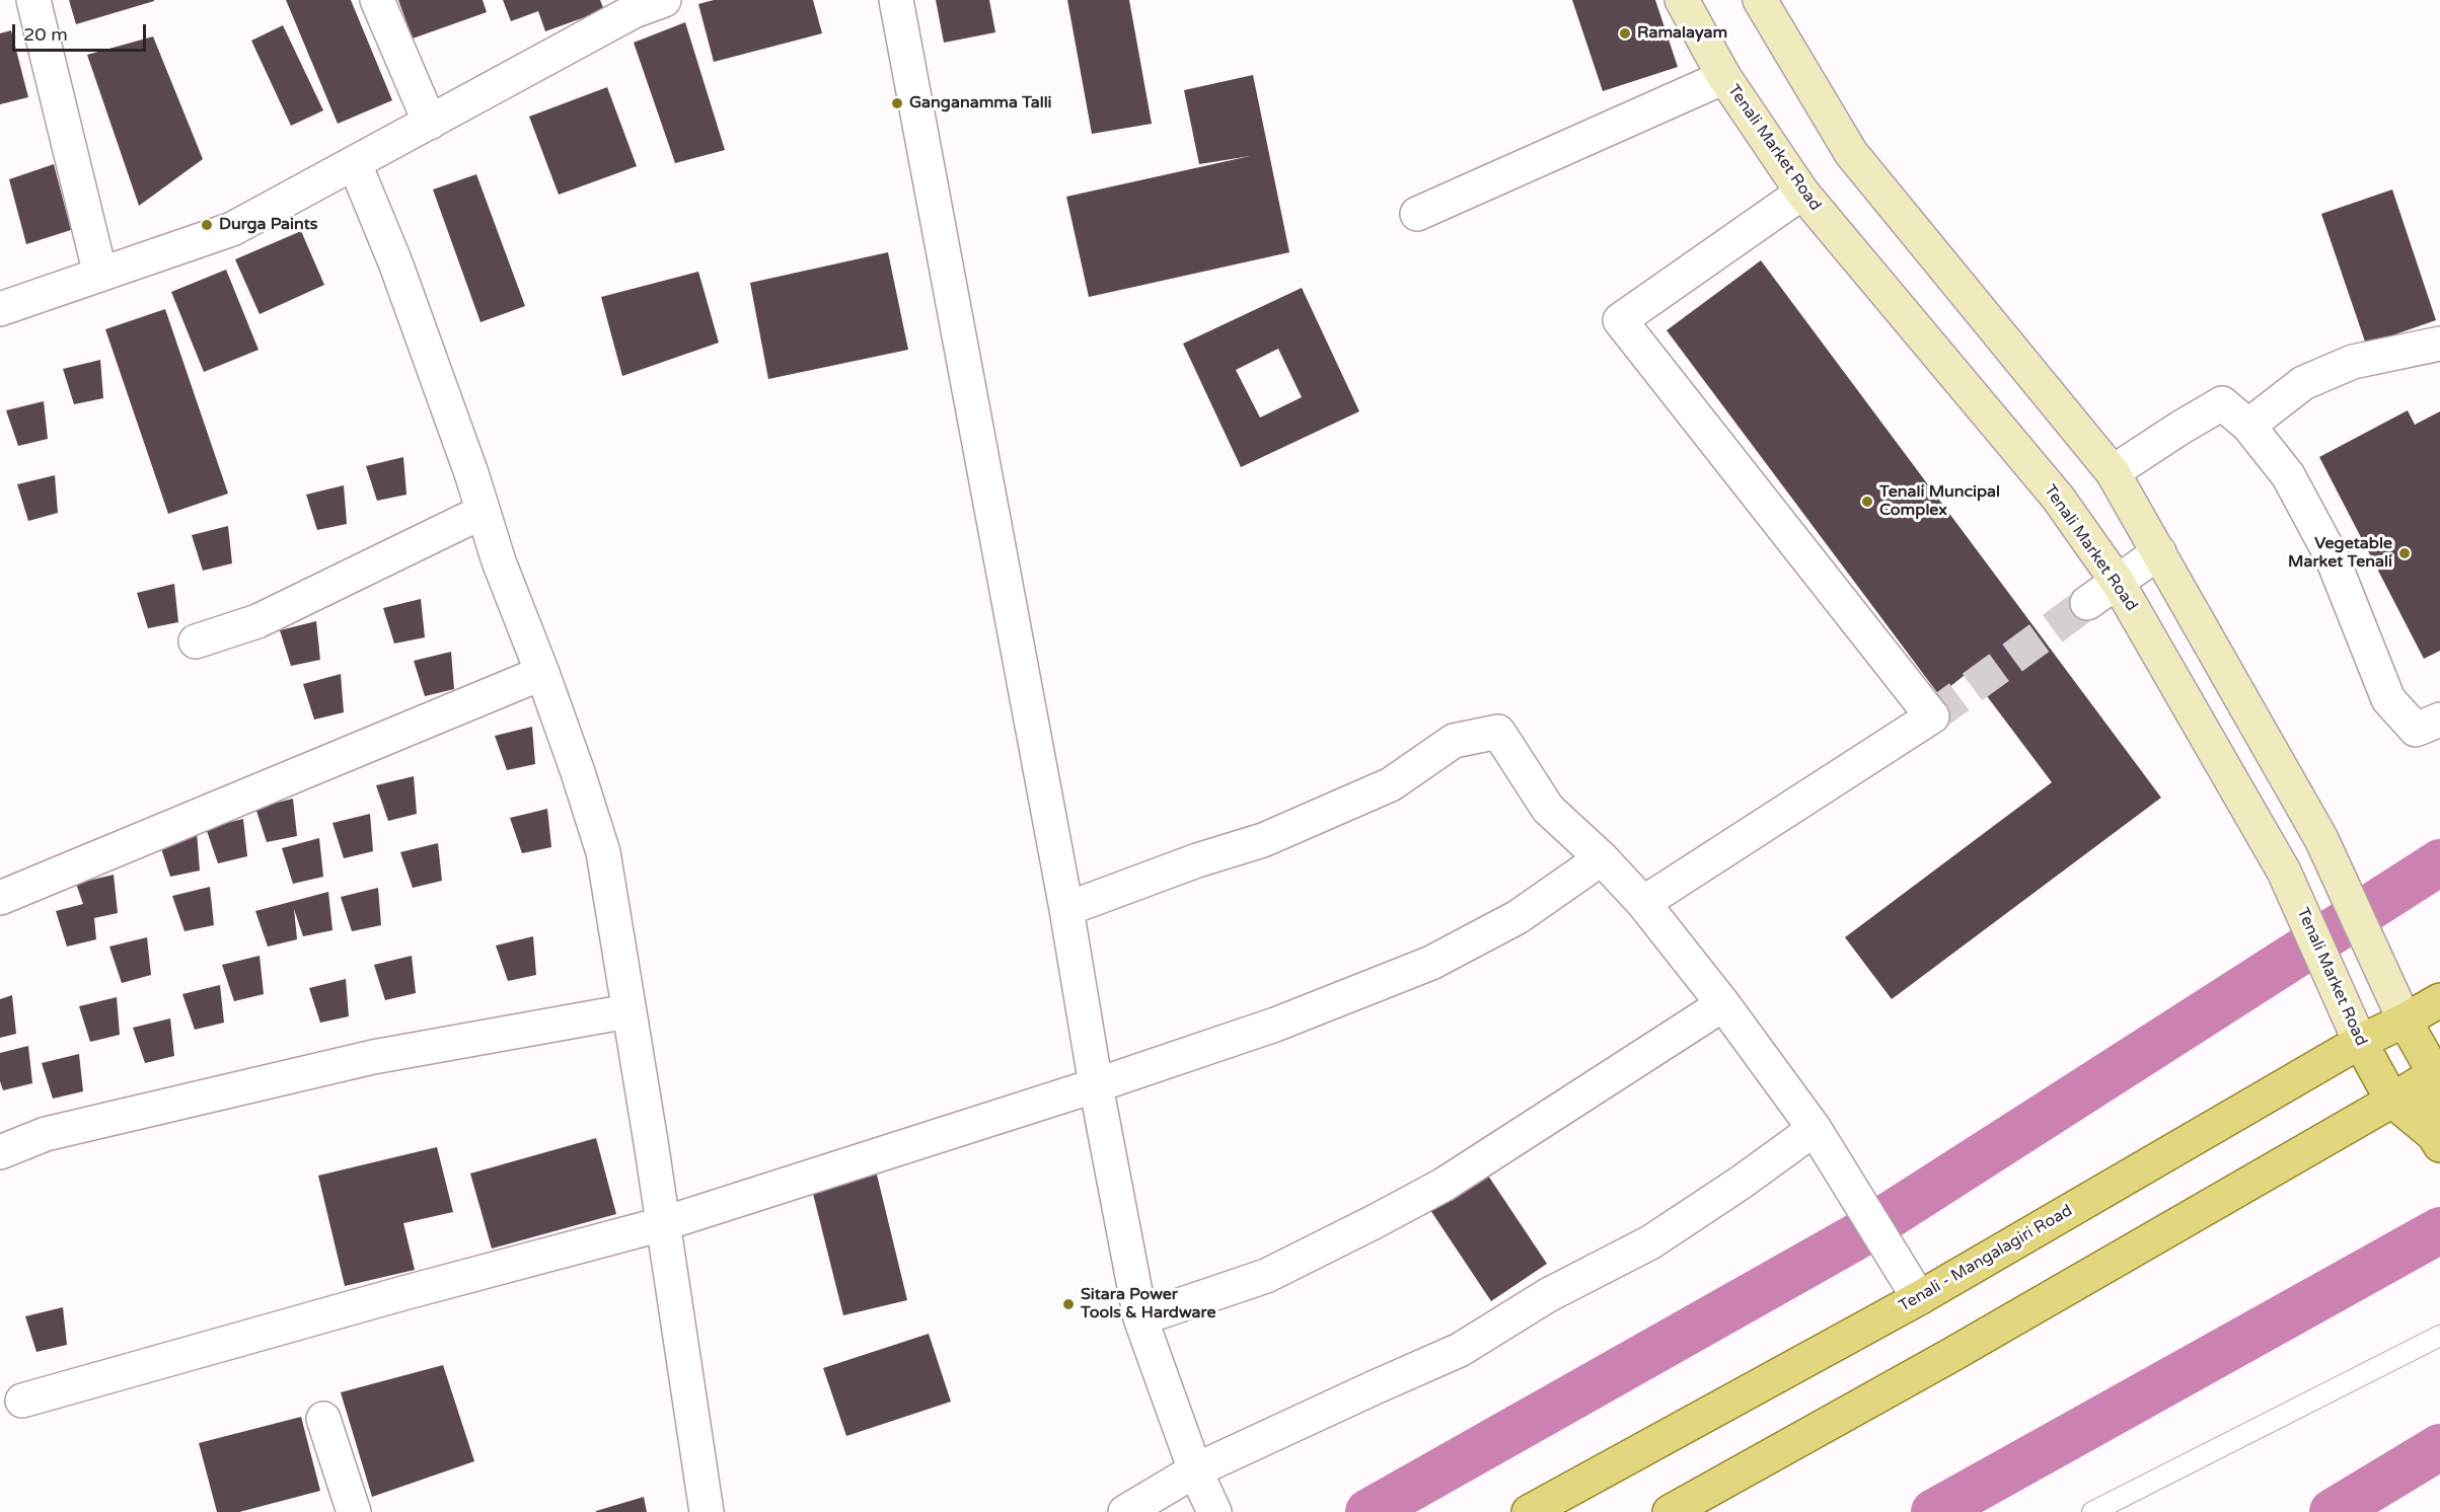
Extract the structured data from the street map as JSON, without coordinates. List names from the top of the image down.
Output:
{
  "streets": {
    "main road": ["Tenali Market Road", "Tenali - Mangalagiri Road"]
  },
  "crossings": [
    ["Tenali Market Road", "Tenali - Mangalagiri Road"]
  ],
  "places": [
    "Ramalayam",
    "Ganganamma Talli",
    "Durga Paints",
    "Tenali Muncipal Complex",
    "Vegetable Market Tenali",
    "Sitara Power Tools & Hardware"
  ],
  "scale_bar": "20 m"
}
